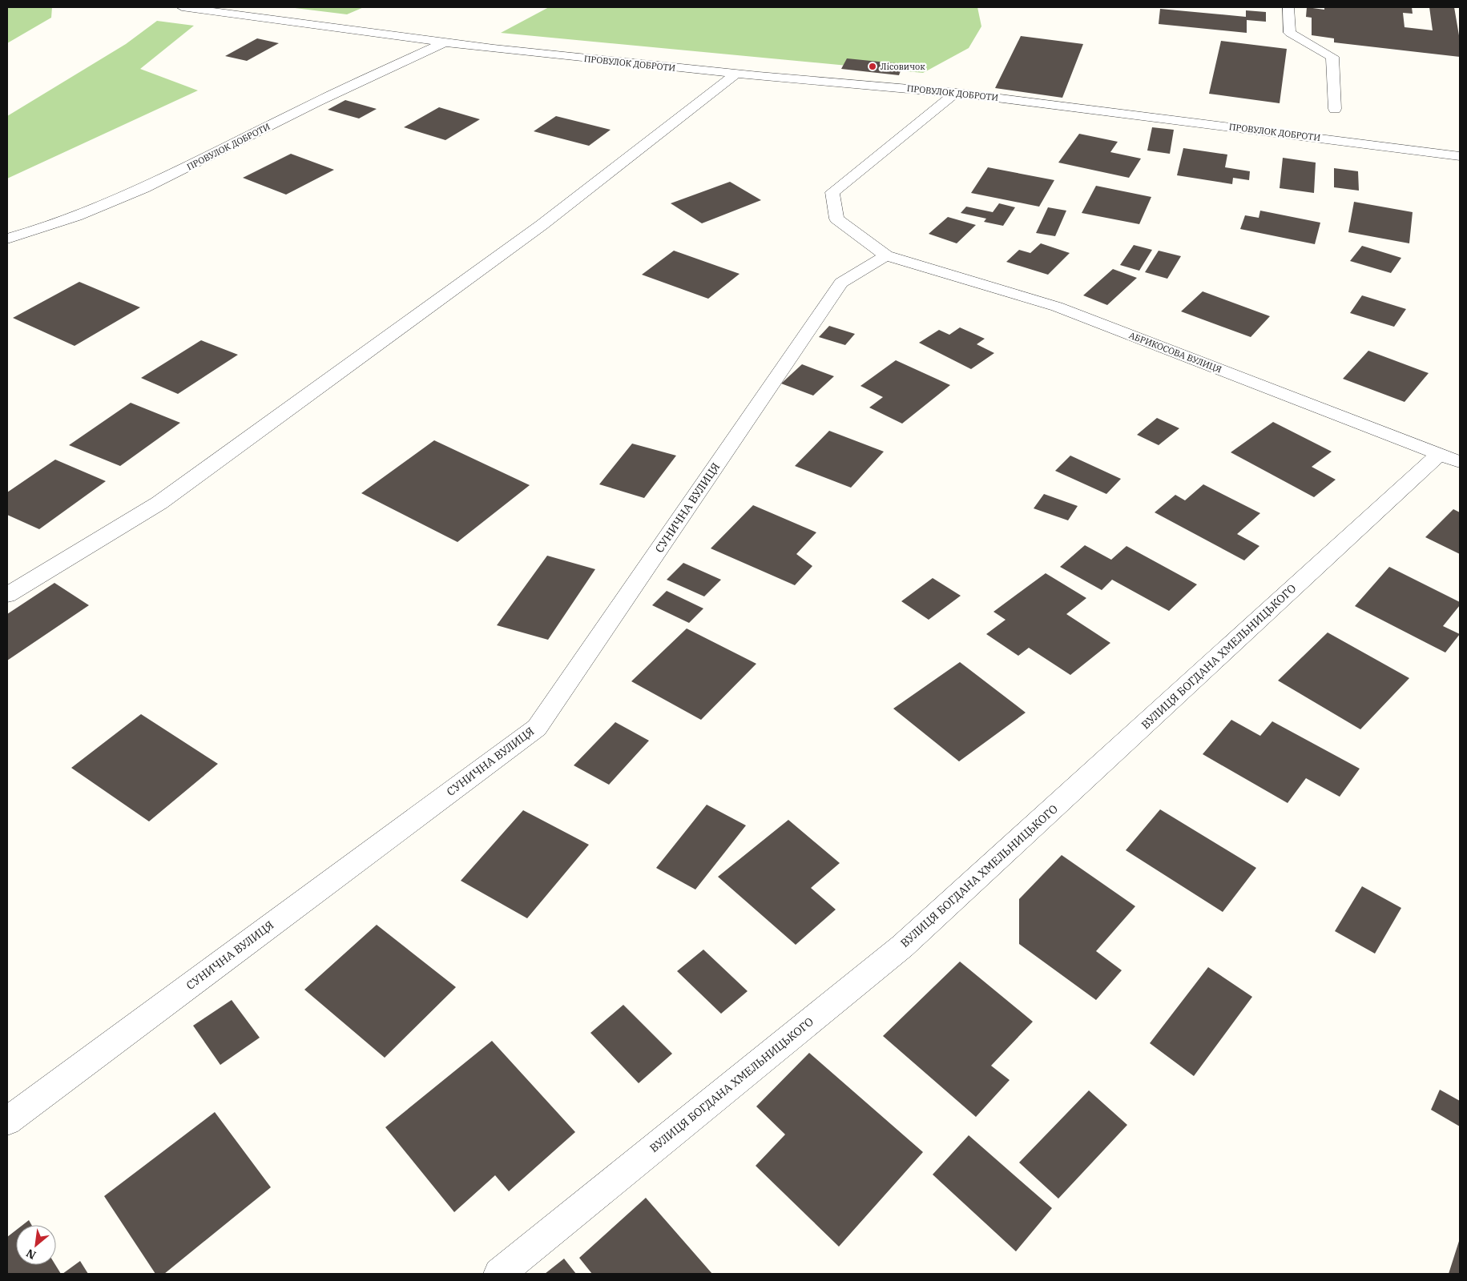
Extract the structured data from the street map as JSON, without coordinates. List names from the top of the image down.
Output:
{
  "streets": {
    "street": [
      "ПРОВУЛОК ДОБРОТИ",
      "АБРИКОСОВА ВУЛИЦЯ",
      "СУНИЧНА ВУЛИЦЯ",
      "ВУЛИЦЯ БОГДАНА ХМЕЛЬНИЦЬКОГО"
    ]
  },
  "crossings": [
    ["ПРОВУЛОК ДОБРОТИ", "АБРИКОСОВА ВУЛИЦЯ"],
    ["АБРИКОСОВА ВУЛИЦЯ", "СУНИЧНА ВУЛИЦЯ"],
    ["АБРИКОСОВА ВУЛИЦЯ", "ВУЛИЦЯ БОГДАНА ХМЕЛЬНИЦЬКОГО"]
  ],
  "places": ["Лісовичок"],
  "north": "bottom left"
}
